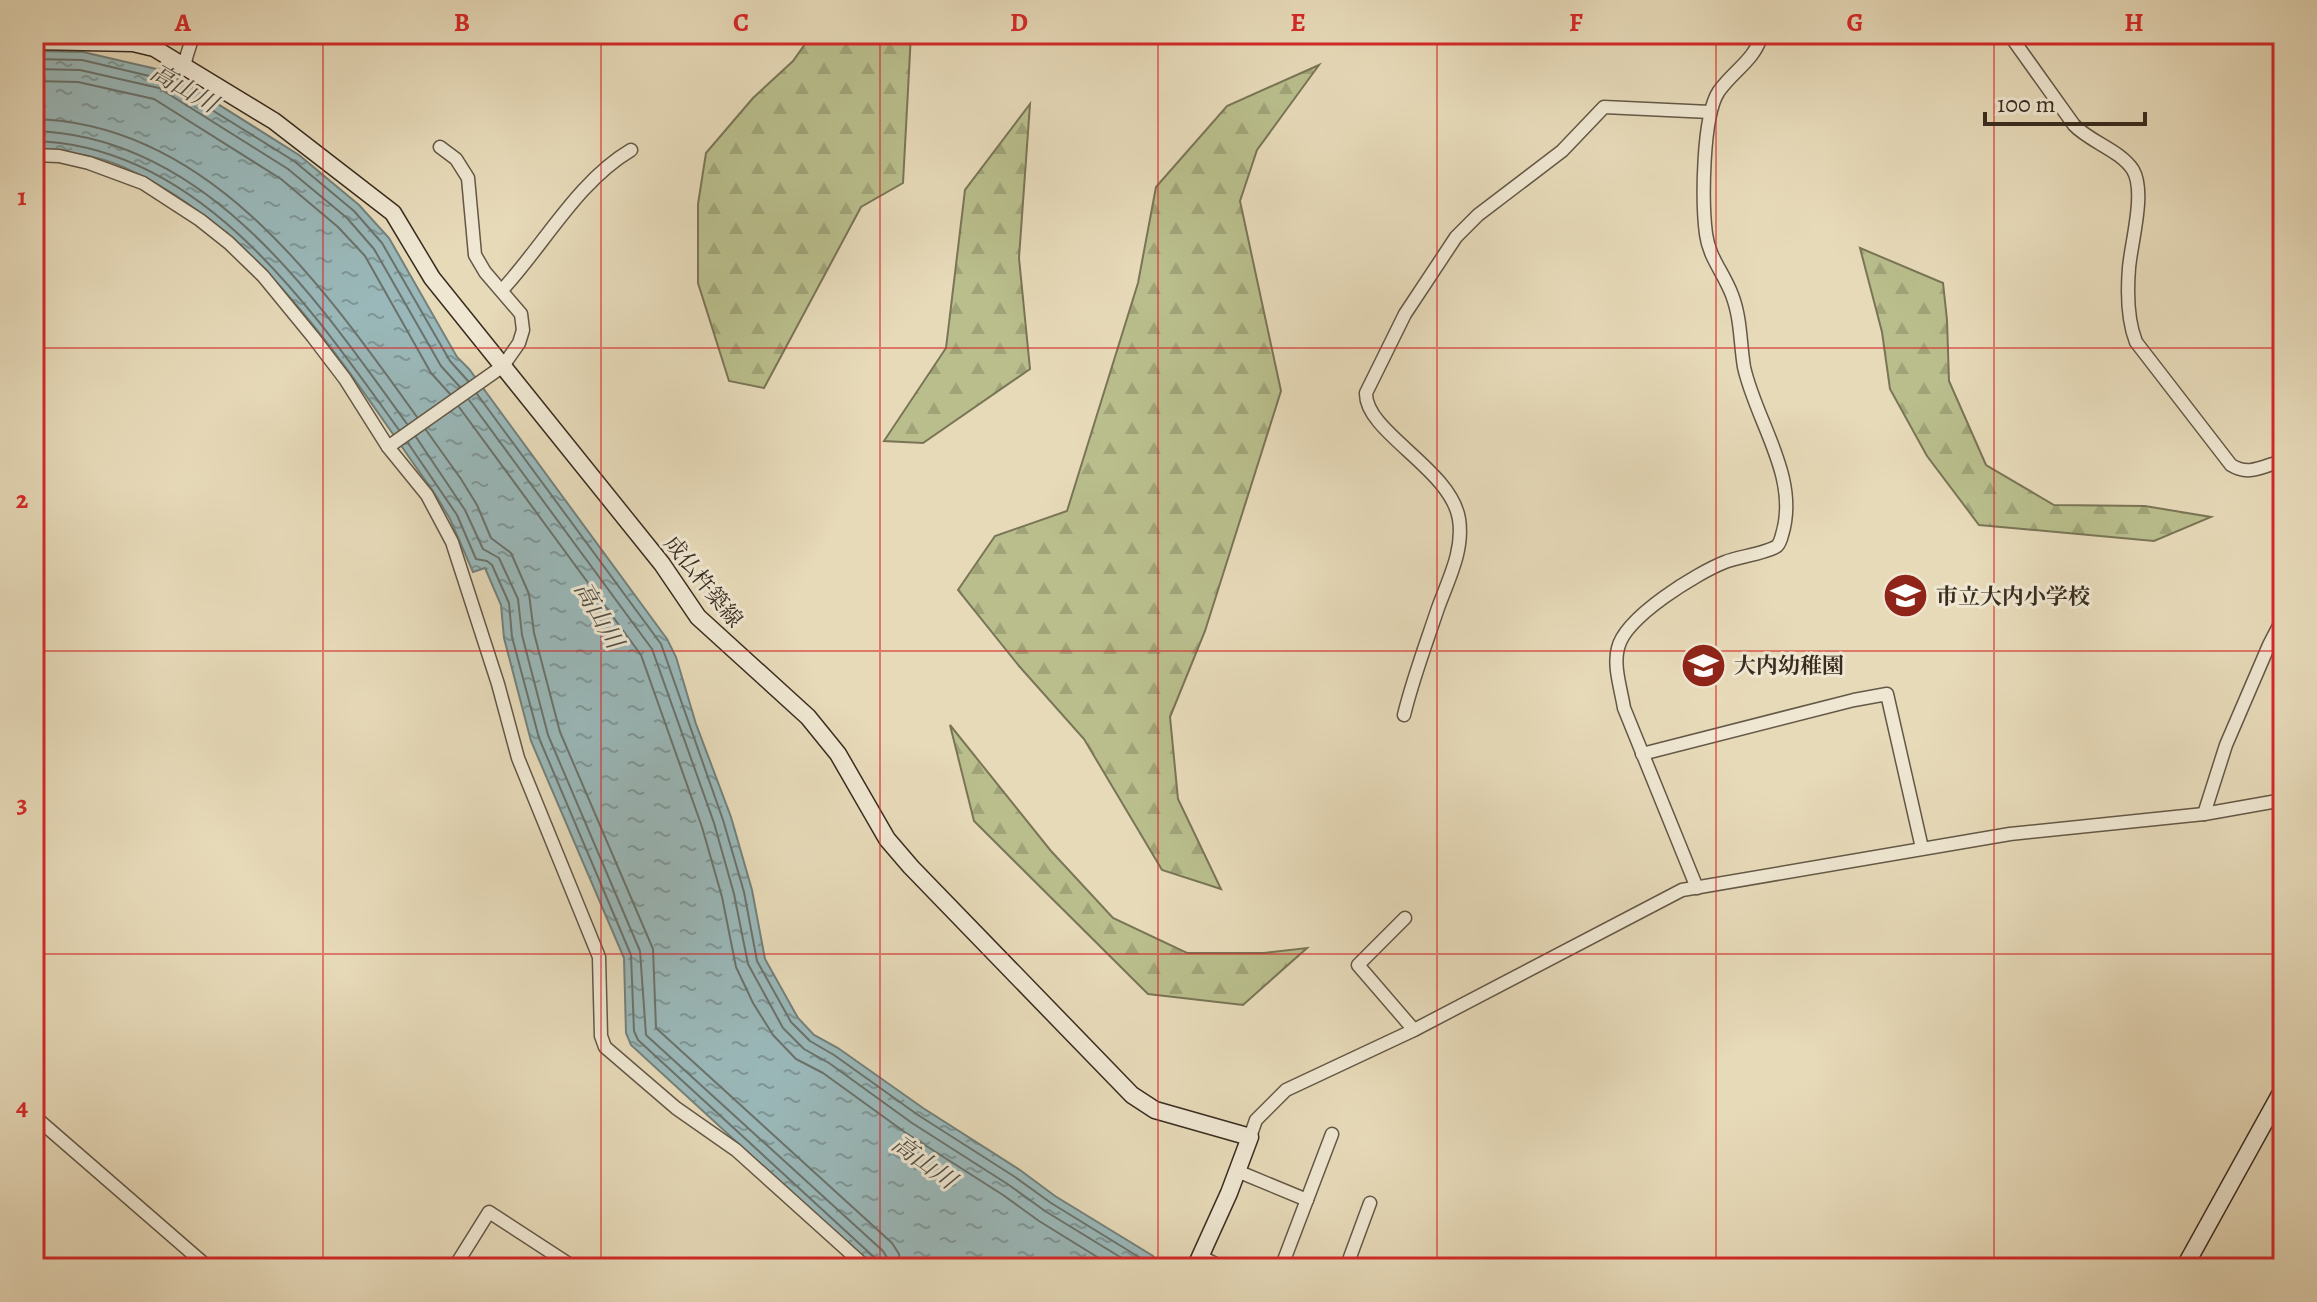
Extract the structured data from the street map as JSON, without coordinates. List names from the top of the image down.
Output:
{
  "streets": {
    "main road": ["成仏杵築線"]
  },
  "water": ["高山川"],
  "places": {
    "school or university": ["市立大内小学校", "大内幼稚園"]
  },
  "scale_bar": "100 m",
  "grid": {
    "columns": [
      "A",
      "B",
      "C",
      "D",
      "E",
      "F",
      "G",
      "H"
    ],
    "rows": [
      "1",
      "2",
      "3",
      "4"
    ]
  }
}
